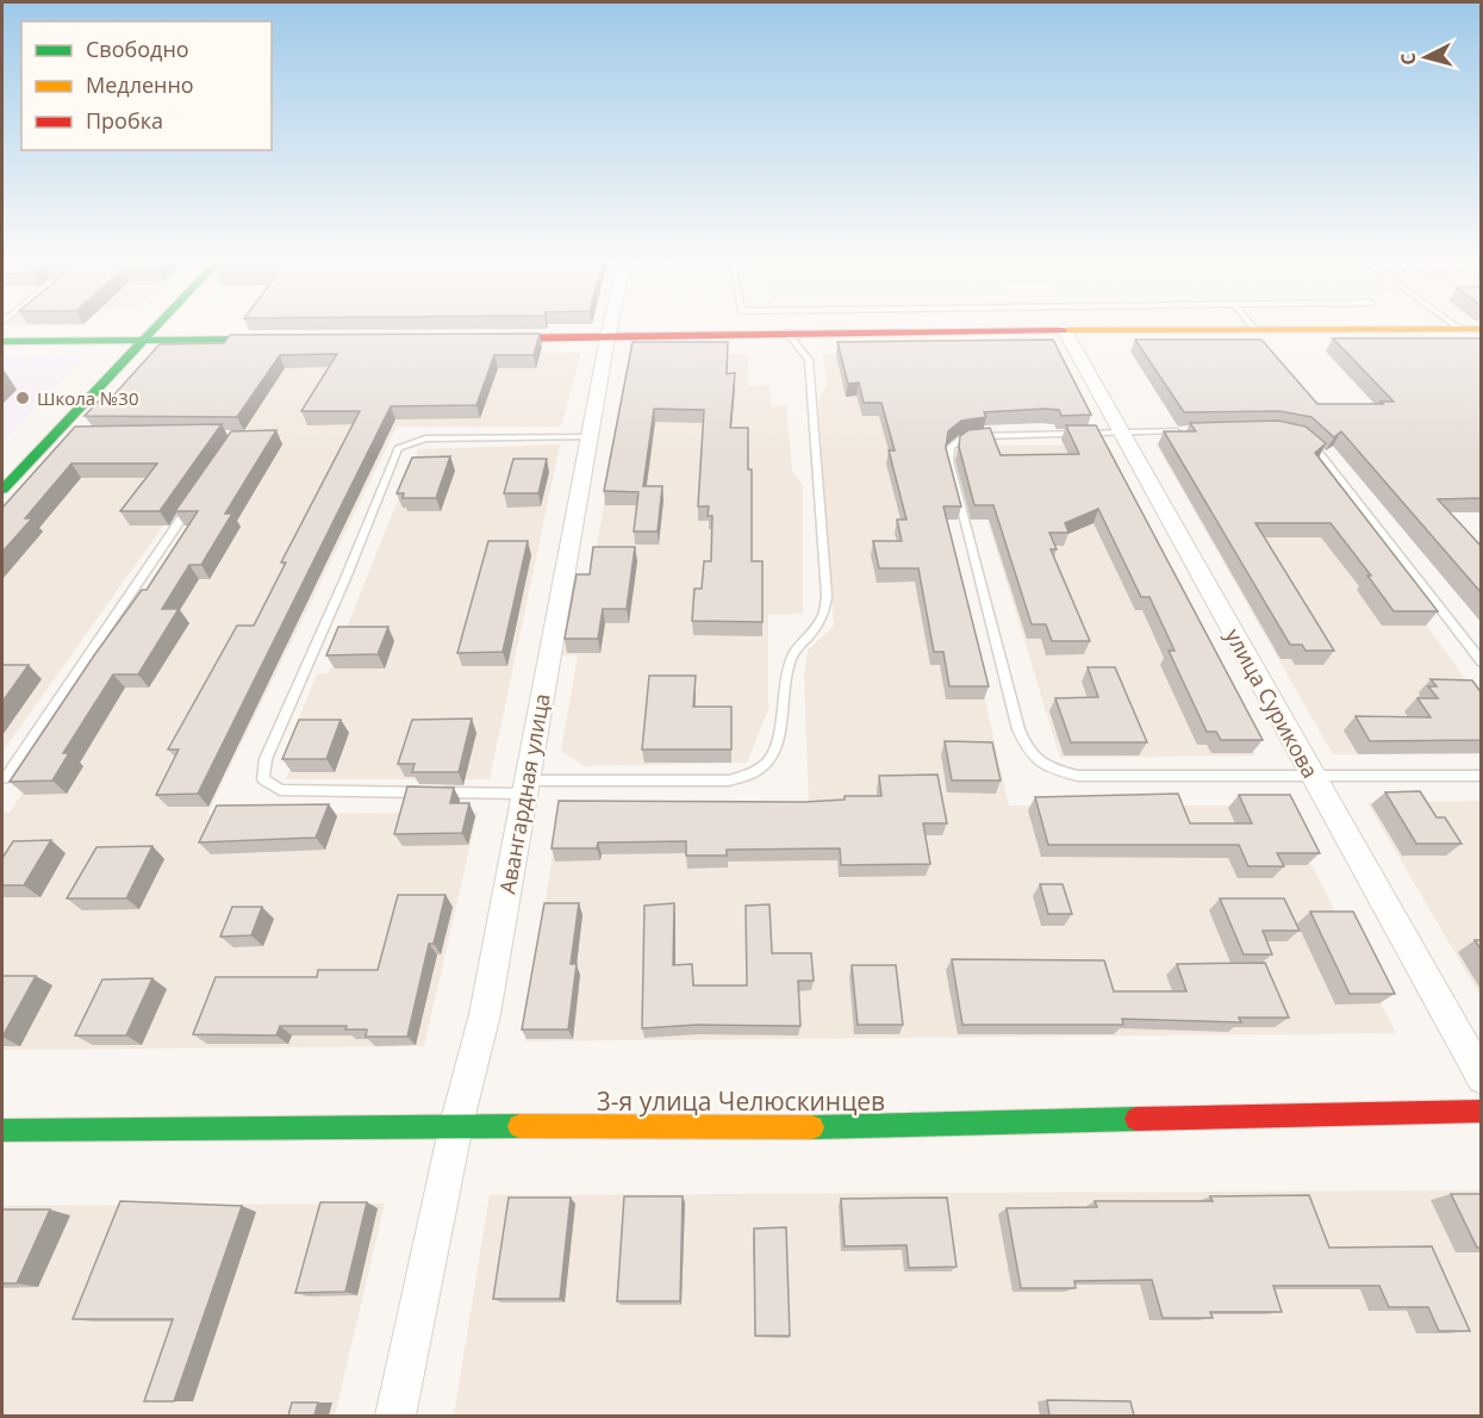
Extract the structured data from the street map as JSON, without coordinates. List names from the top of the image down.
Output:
{
  "streets": {
    "main road": ["3-я улица Челюскинцев"],
    "street": ["улица Сурикова", "Авангардная улица"]
  },
  "crossings": [
    ["Авангардная улица", "3-я улица Челюскинцев"]
  ],
  "places": ["Школа №30"],
  "legend": ["Свободно", "Медленно", "Пробка"],
  "north": "left"
}
